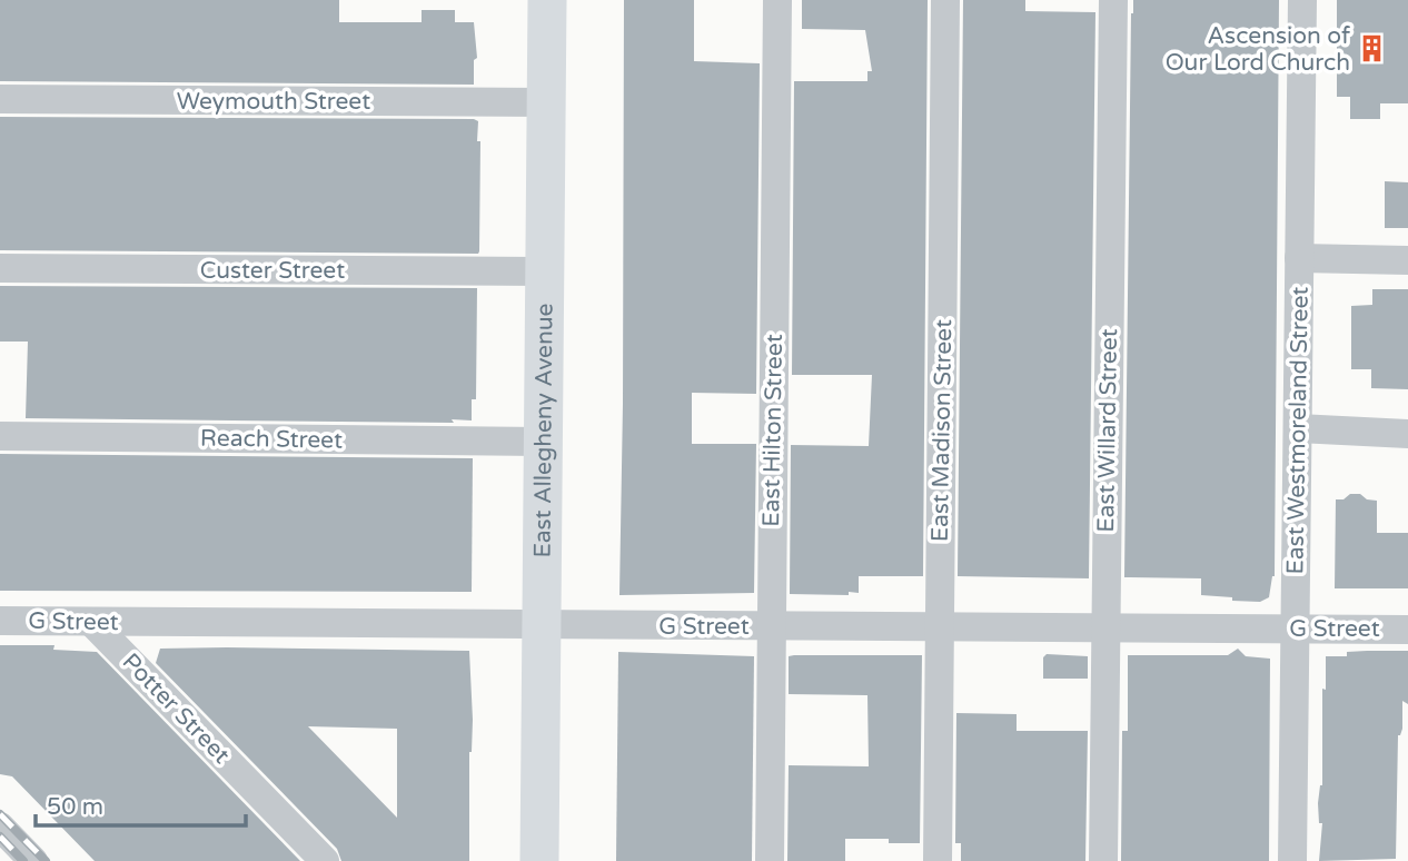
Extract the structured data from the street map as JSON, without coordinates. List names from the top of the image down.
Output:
{
  "streets": {
    "main road": ["East Allegheny Avenue"],
    "street": [
      "Weymouth Street",
      "Custer Street",
      "East Hilton Street",
      "East Madison Street",
      "East Willard Street",
      "East Westmoreland Street",
      "Reach Street",
      "G Street",
      "Potter Street"
    ]
  },
  "crossings": [
    ["Weymouth Street", "East Allegheny Avenue"],
    ["Custer Street", "East Allegheny Avenue"],
    ["East Allegheny Avenue", "Reach Street"],
    ["East Allegheny Avenue", "G Street"],
    ["East Hilton Street", "G Street"],
    ["East Madison Street", "G Street"],
    ["East Willard Street", "G Street"],
    ["East Westmoreland Street", "G Street"],
    ["G Street", "Potter Street"]
  ],
  "places": {
    "building": ["Ascension of Our Lord Church"]
  },
  "scale_bar": "50 m"
}
